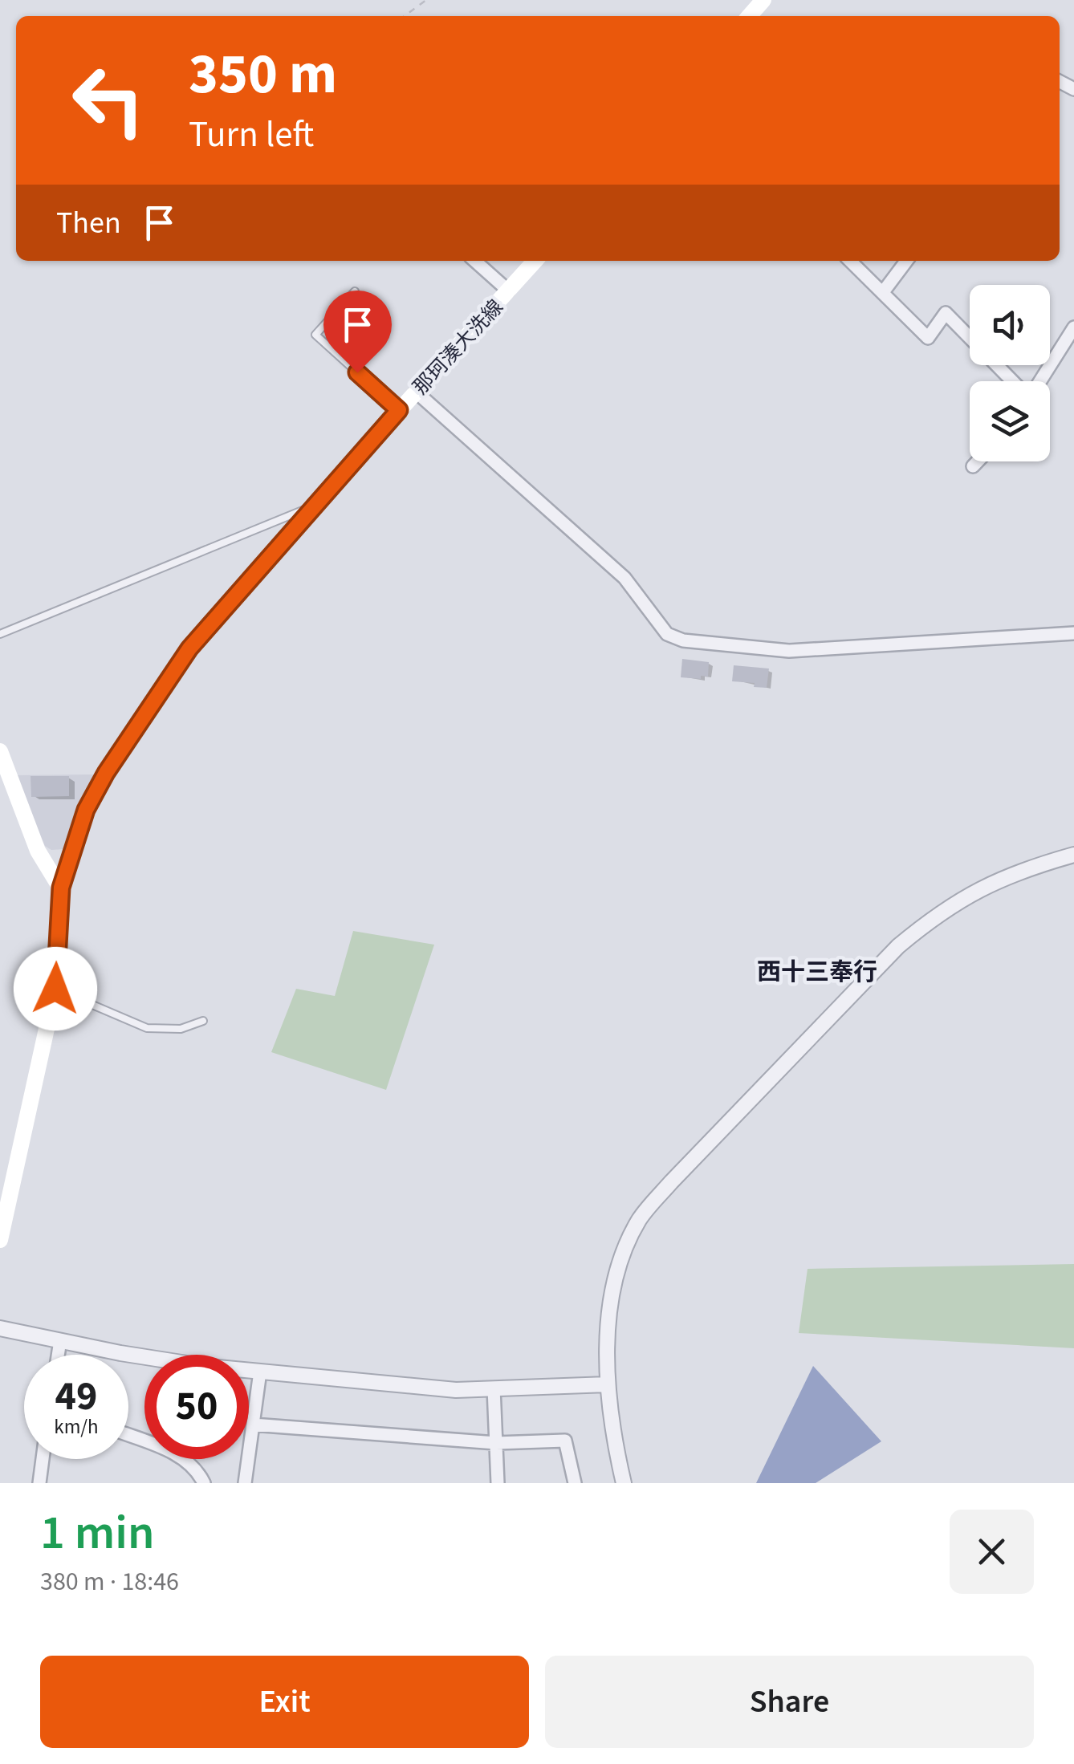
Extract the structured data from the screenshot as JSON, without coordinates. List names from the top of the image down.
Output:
{
  "streets": {
    "main road": ["那珂湊大洗線"]
  },
  "districts": ["西十三奉行"],
  "page": {
    "turn": ["350 m", "Turn left"],
    "then": "Then",
    "speed": "49 km/h",
    "limit": "50",
    "heading": ["1 min", "380 m · 18:46"],
    "buttons": ["Exit", "Share"]
  }
}
